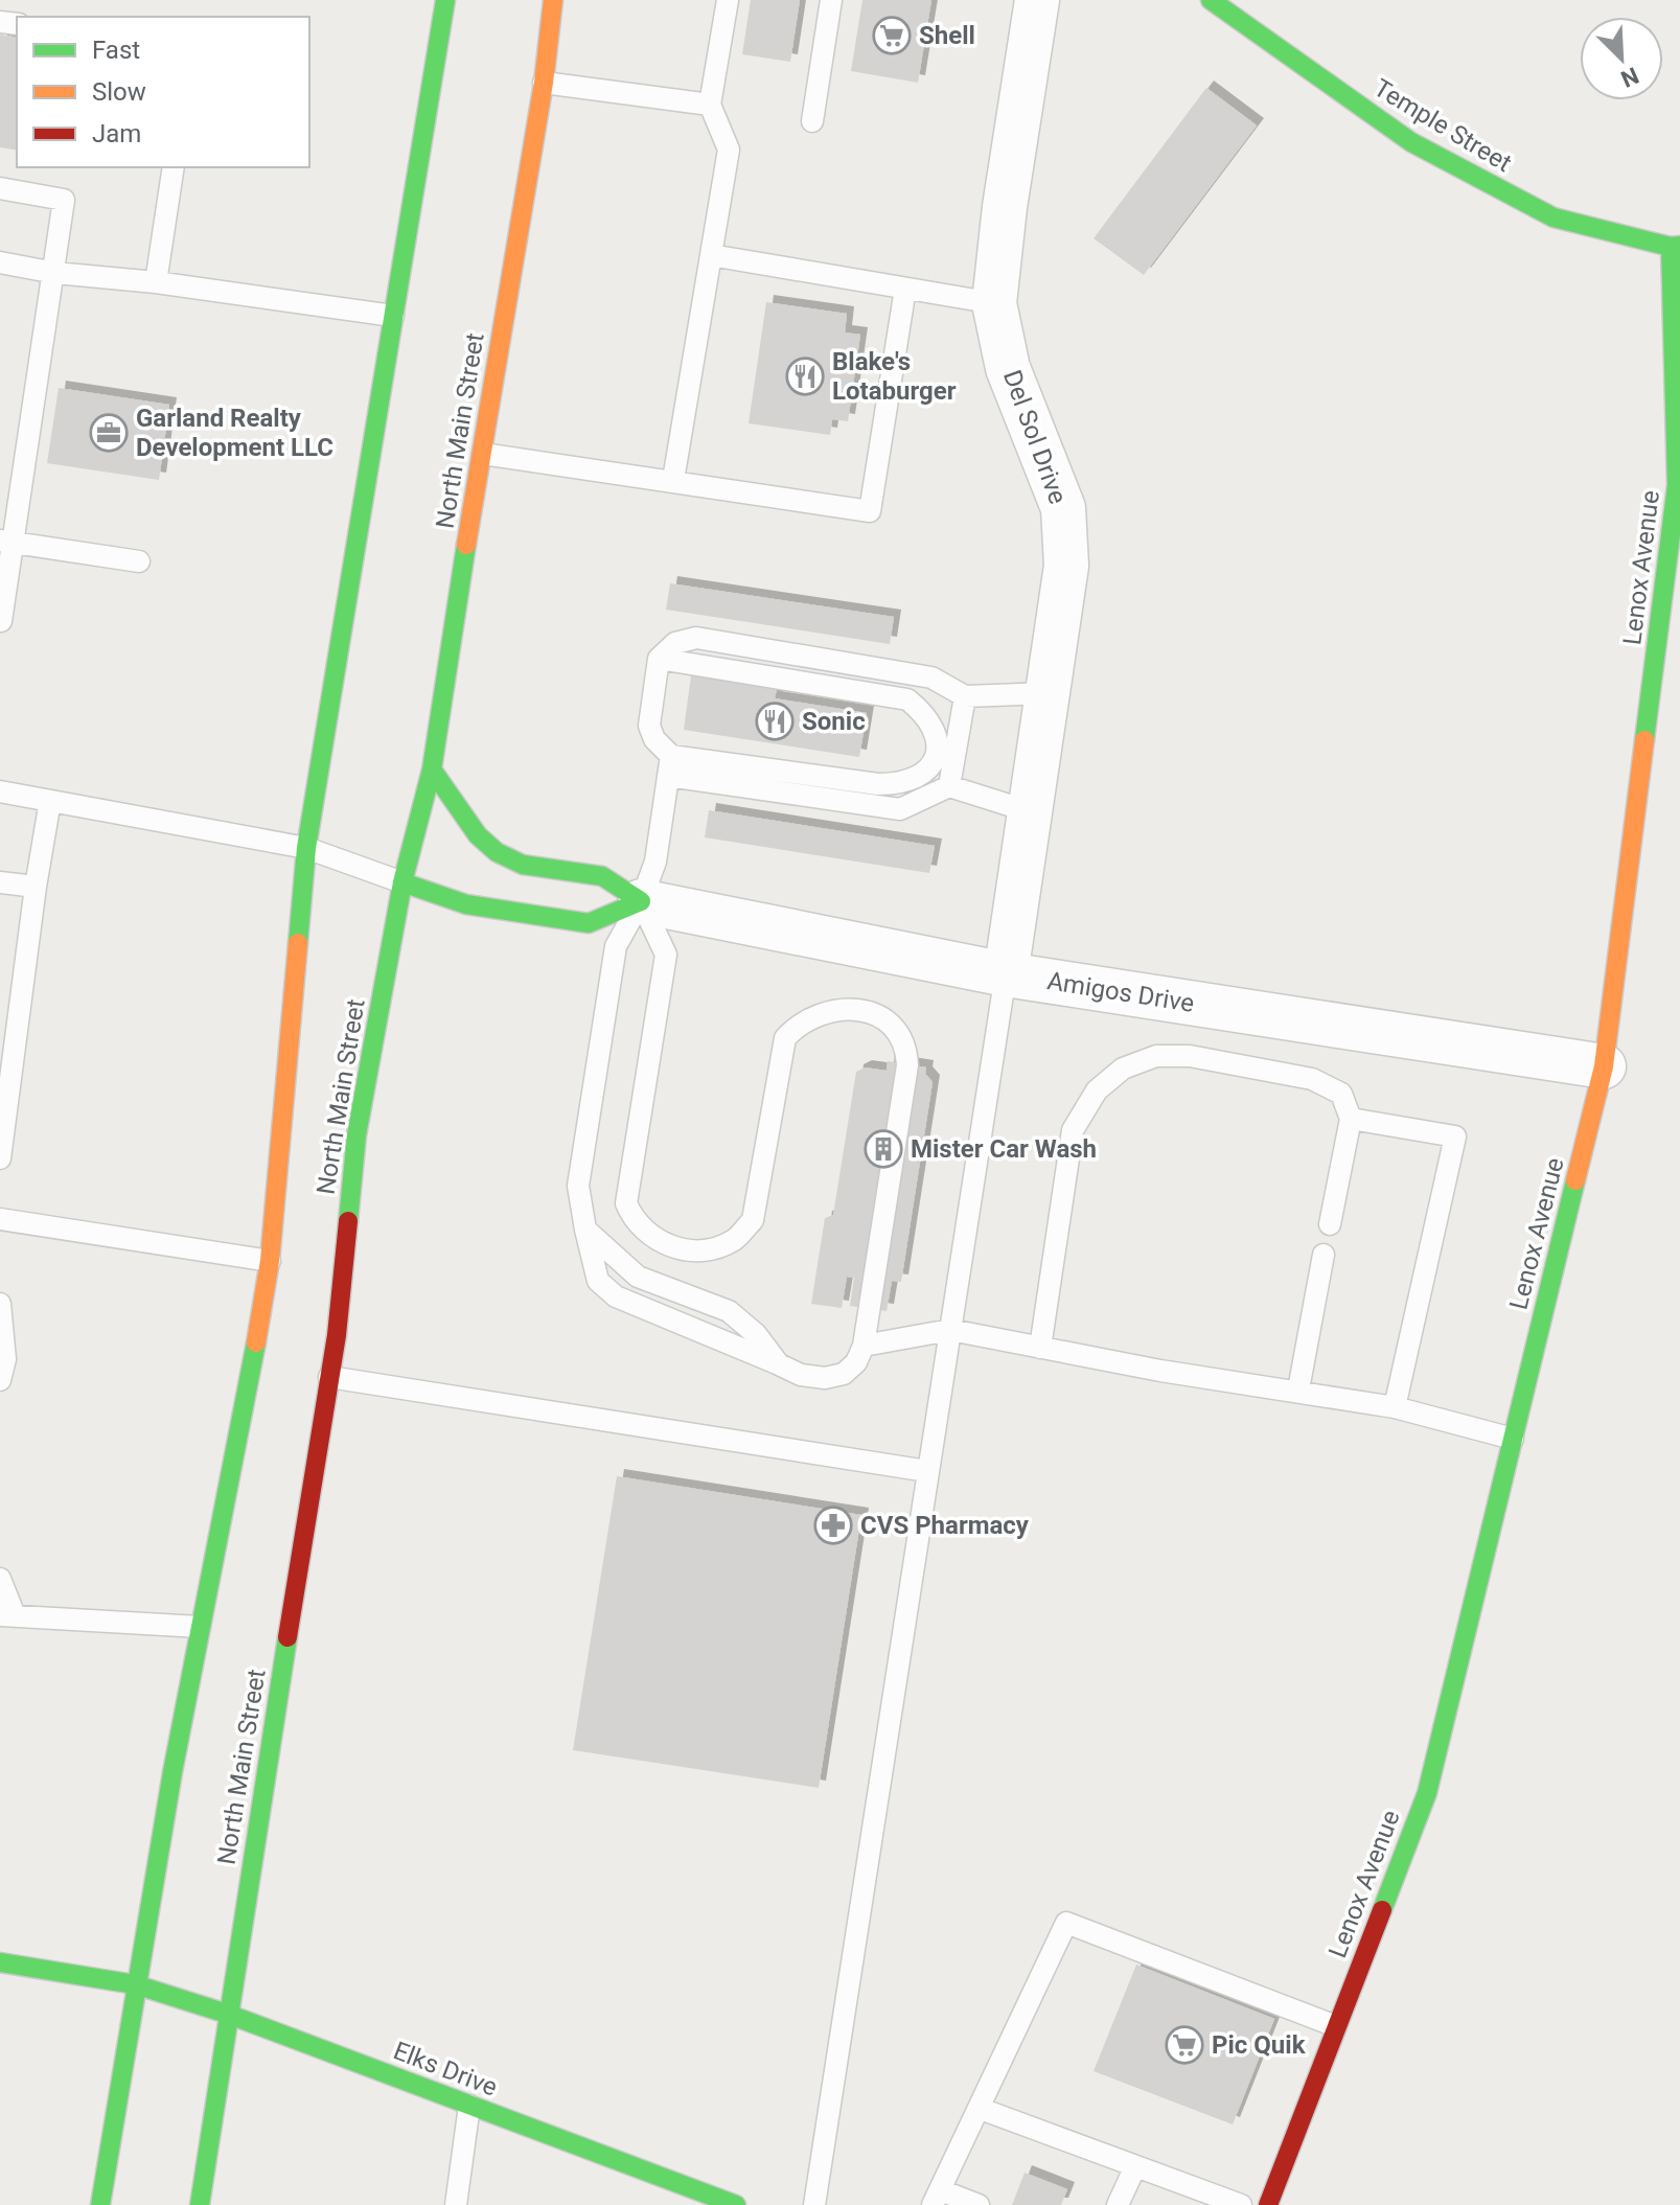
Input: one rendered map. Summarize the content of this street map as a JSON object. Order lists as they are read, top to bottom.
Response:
{
  "streets": {
    "main road": [
      "Temple Street",
      "North Main Street",
      "Lenox Avenue",
      "Elks Drive"
    ],
    "street": ["Del Sol Drive", "Amigos Drive"]
  },
  "crossings": [
    ["Temple Street", "Lenox Avenue"],
    ["North Main Street", "Elks Drive"],
    ["Del Sol Drive", "Amigos Drive"],
    ["Lenox Avenue", "Amigos Drive"]
  ],
  "places": {
    "supermarket": ["Shell", "Pic Quik"],
    "restaurant": ["Blake's Lotaburger", "Sonic"],
    "office": ["Garland Realty Development LLC"],
    "building": ["Mister Car Wash"],
    "pharmacy": ["CVS Pharmacy"]
  },
  "legend": ["Fast", "Slow", "Jam"],
  "north": "bottom right"
}
